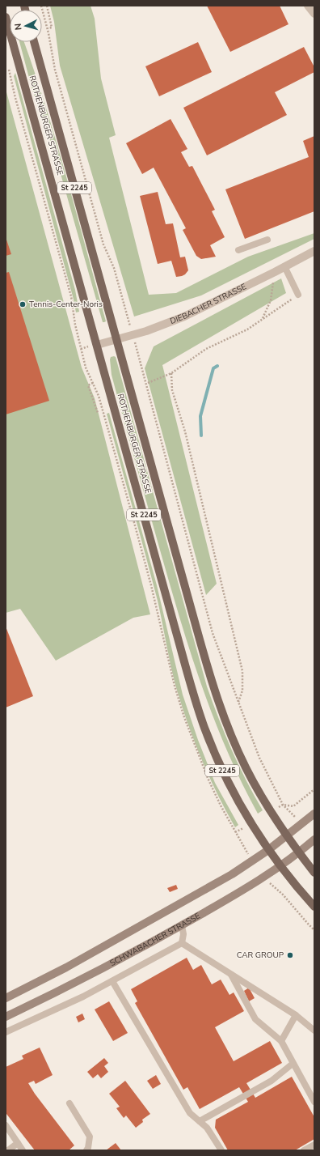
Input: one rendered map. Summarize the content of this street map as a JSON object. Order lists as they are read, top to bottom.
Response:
{
  "streets": {
    "main road": ["ROTHENBURGER STRASSE", "St 2245", "SCHWABACHER STRASSE"],
    "street": ["DIEBACHER STRASSE"]
  },
  "crossings": [
    ["ROTHENBURGER STRASSE", "DIEBACHER STRASSE"],
    ["ROTHENBURGER STRASSE", "SCHWABACHER STRASSE"]
  ],
  "places": ["Tennis-Center-Noris", "CAR GROUP"],
  "north": "left"
}
